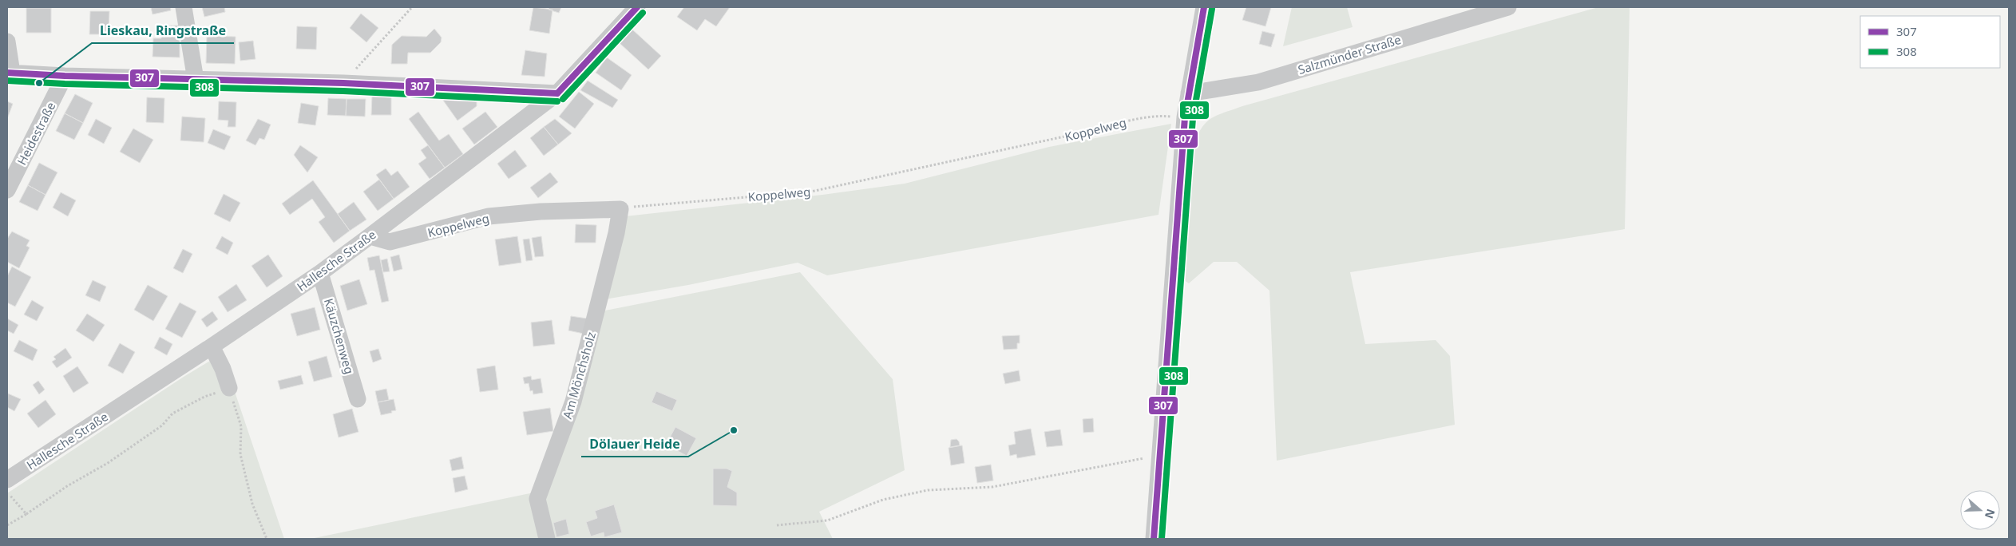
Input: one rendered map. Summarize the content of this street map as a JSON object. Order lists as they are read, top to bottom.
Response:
{
  "streets": {
    "street": [
      "Salzmünder Straße",
      "Koppelweg",
      "Heidestraße",
      "Hallesche Straße",
      "Käuzchenweg",
      "Am Mönchsholz"
    ]
  },
  "crossings": [
    ["Koppelweg", "Hallesche Straße"],
    ["Koppelweg", "Am Mönchsholz"],
    ["Hallesche Straße", "Käuzchenweg"]
  ],
  "places": ["Lieskau, Ringstraße", "Dölauer Heide"],
  "lines": ["transit line 307", "transit line 308"],
  "legend": ["307", "308"],
  "north": "right"
}
